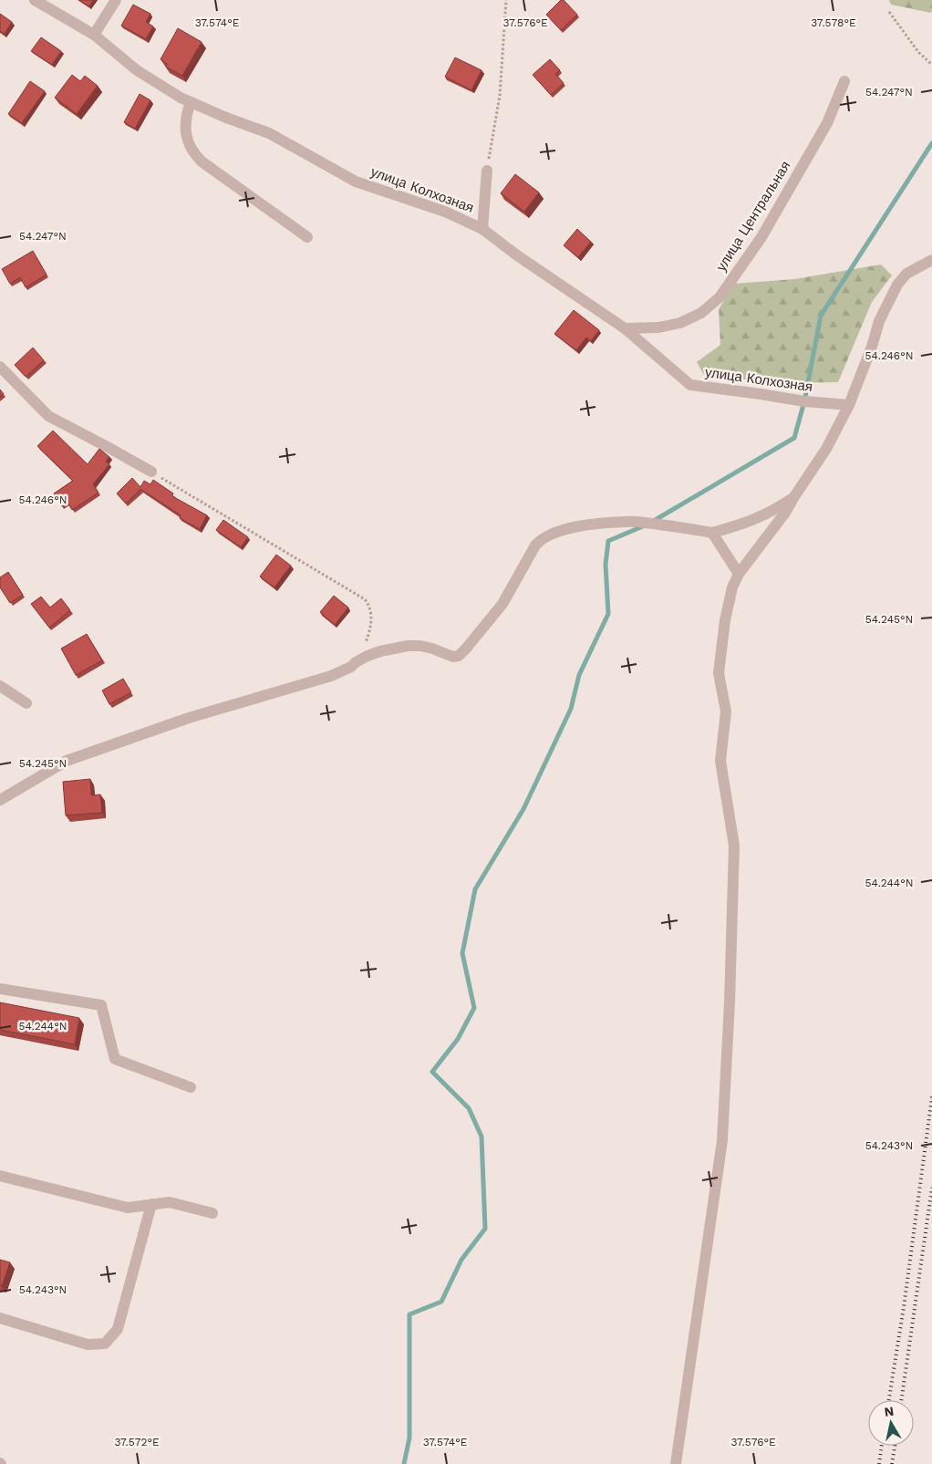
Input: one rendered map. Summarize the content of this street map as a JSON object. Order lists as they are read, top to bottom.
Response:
{
  "streets": {
    "street": ["улица Колхозная", "улица Центральная"]
  },
  "crossings": [
    ["улица Колхозная", "улица Центральная"]
  ],
  "north": "top",
  "coordinates": [
    "37.578°E",
    "37.574°E",
    "37.576°E",
    "54.247°N",
    "54.246°N",
    "54.245°N",
    "54.244°N",
    "54.243°N",
    "37.572°E"
  ]
}
